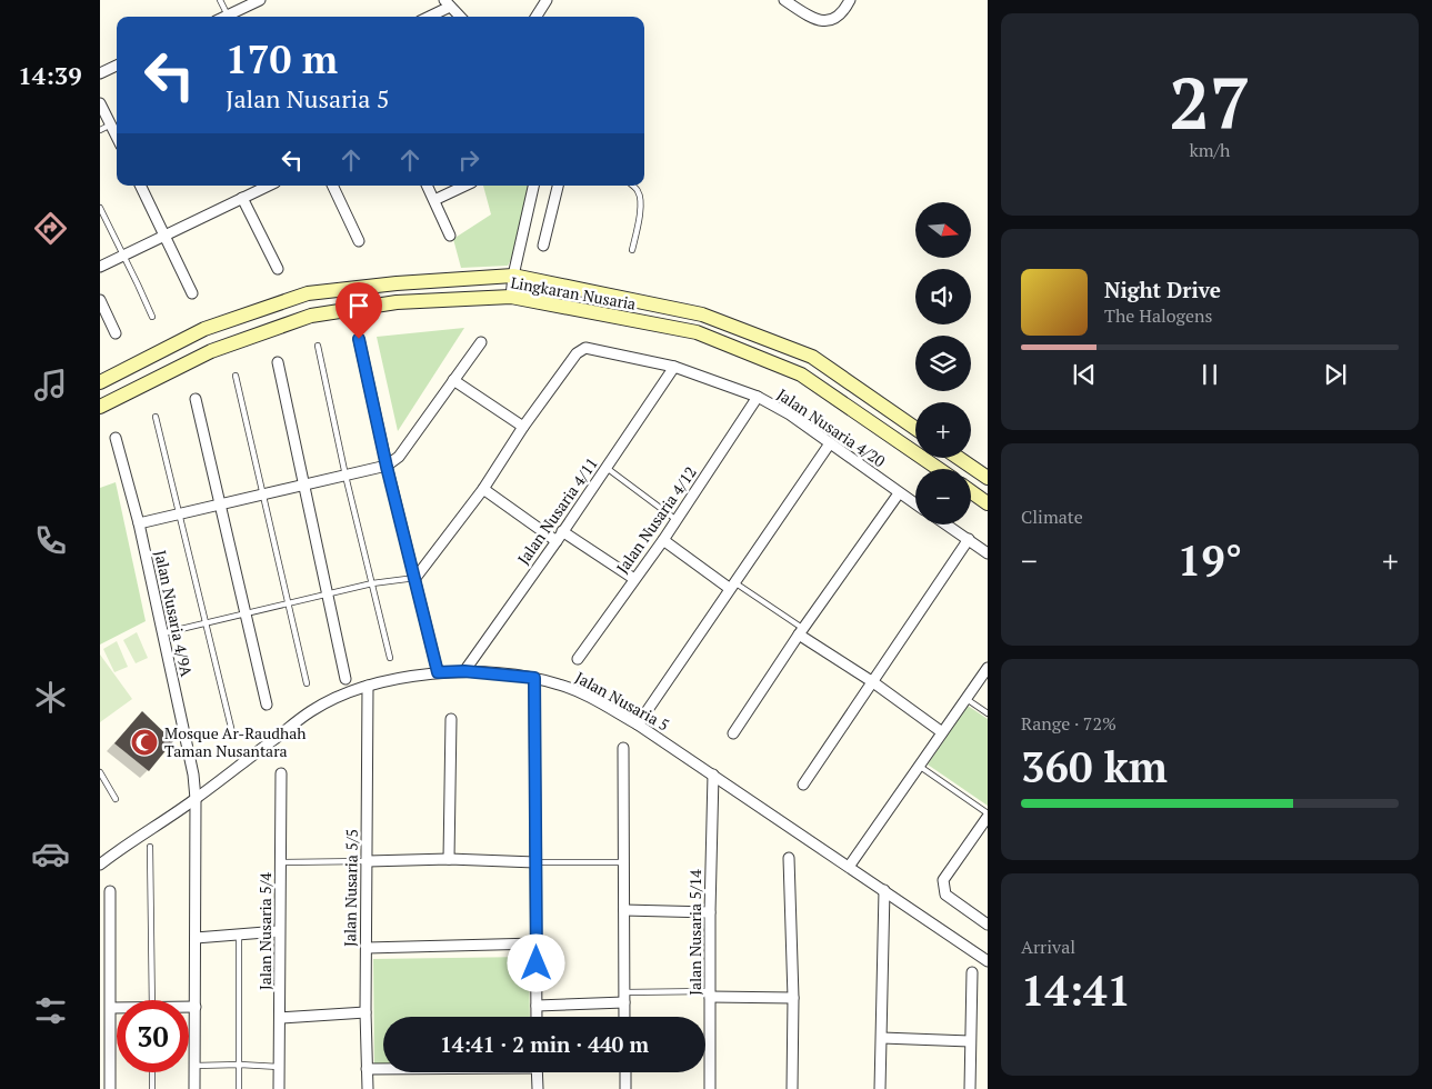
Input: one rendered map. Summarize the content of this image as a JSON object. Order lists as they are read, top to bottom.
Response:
{
  "streets": {
    "main road": ["Lingkaran Nusaria"],
    "street": [
      "Jalan Nusaria 4/20",
      "Jalan Nusaria 4/11",
      "Jalan Nusaria 4/12",
      "Jalan Nusaria 4/9A",
      "Jalan Nusaria 5",
      "Jalan Nusaria 5/5",
      "Jalan Nusaria 5/4",
      "Jalan Nusaria 5/14"
    ]
  },
  "crossings": [
    ["Jalan Nusaria 4/20", "Jalan Nusaria 4/11"],
    ["Jalan Nusaria 4/20", "Jalan Nusaria 4/12"],
    ["Jalan Nusaria 4/11", "Jalan Nusaria 5"],
    ["Jalan Nusaria 4/9A", "Jalan Nusaria 5"],
    ["Jalan Nusaria 5", "Jalan Nusaria 5/5"],
    ["Jalan Nusaria 5", "Jalan Nusaria 5/14"]
  ],
  "places": {
    "mosque": ["Mosque Ar-Raudhah Taman Nusantara"]
  },
  "north": "right",
  "page": {
    "tabs": "14:39",
    "tile": [
      ["27", "km/h"],
      "Climate",
      ["Range · 72%", "360 km"],
      ["Arrival", "14:41"]
    ],
    "turn": ["170 m", "Jalan Nusaria 5"],
    "map_buttons": ["+", "−"],
    "song": ["Night Drive", "The Halogens"],
    "heat": ["−", "19°", "+"],
    "limit": "30",
    "trip": "14:41 · 2 min · 440 m"
  }
}
